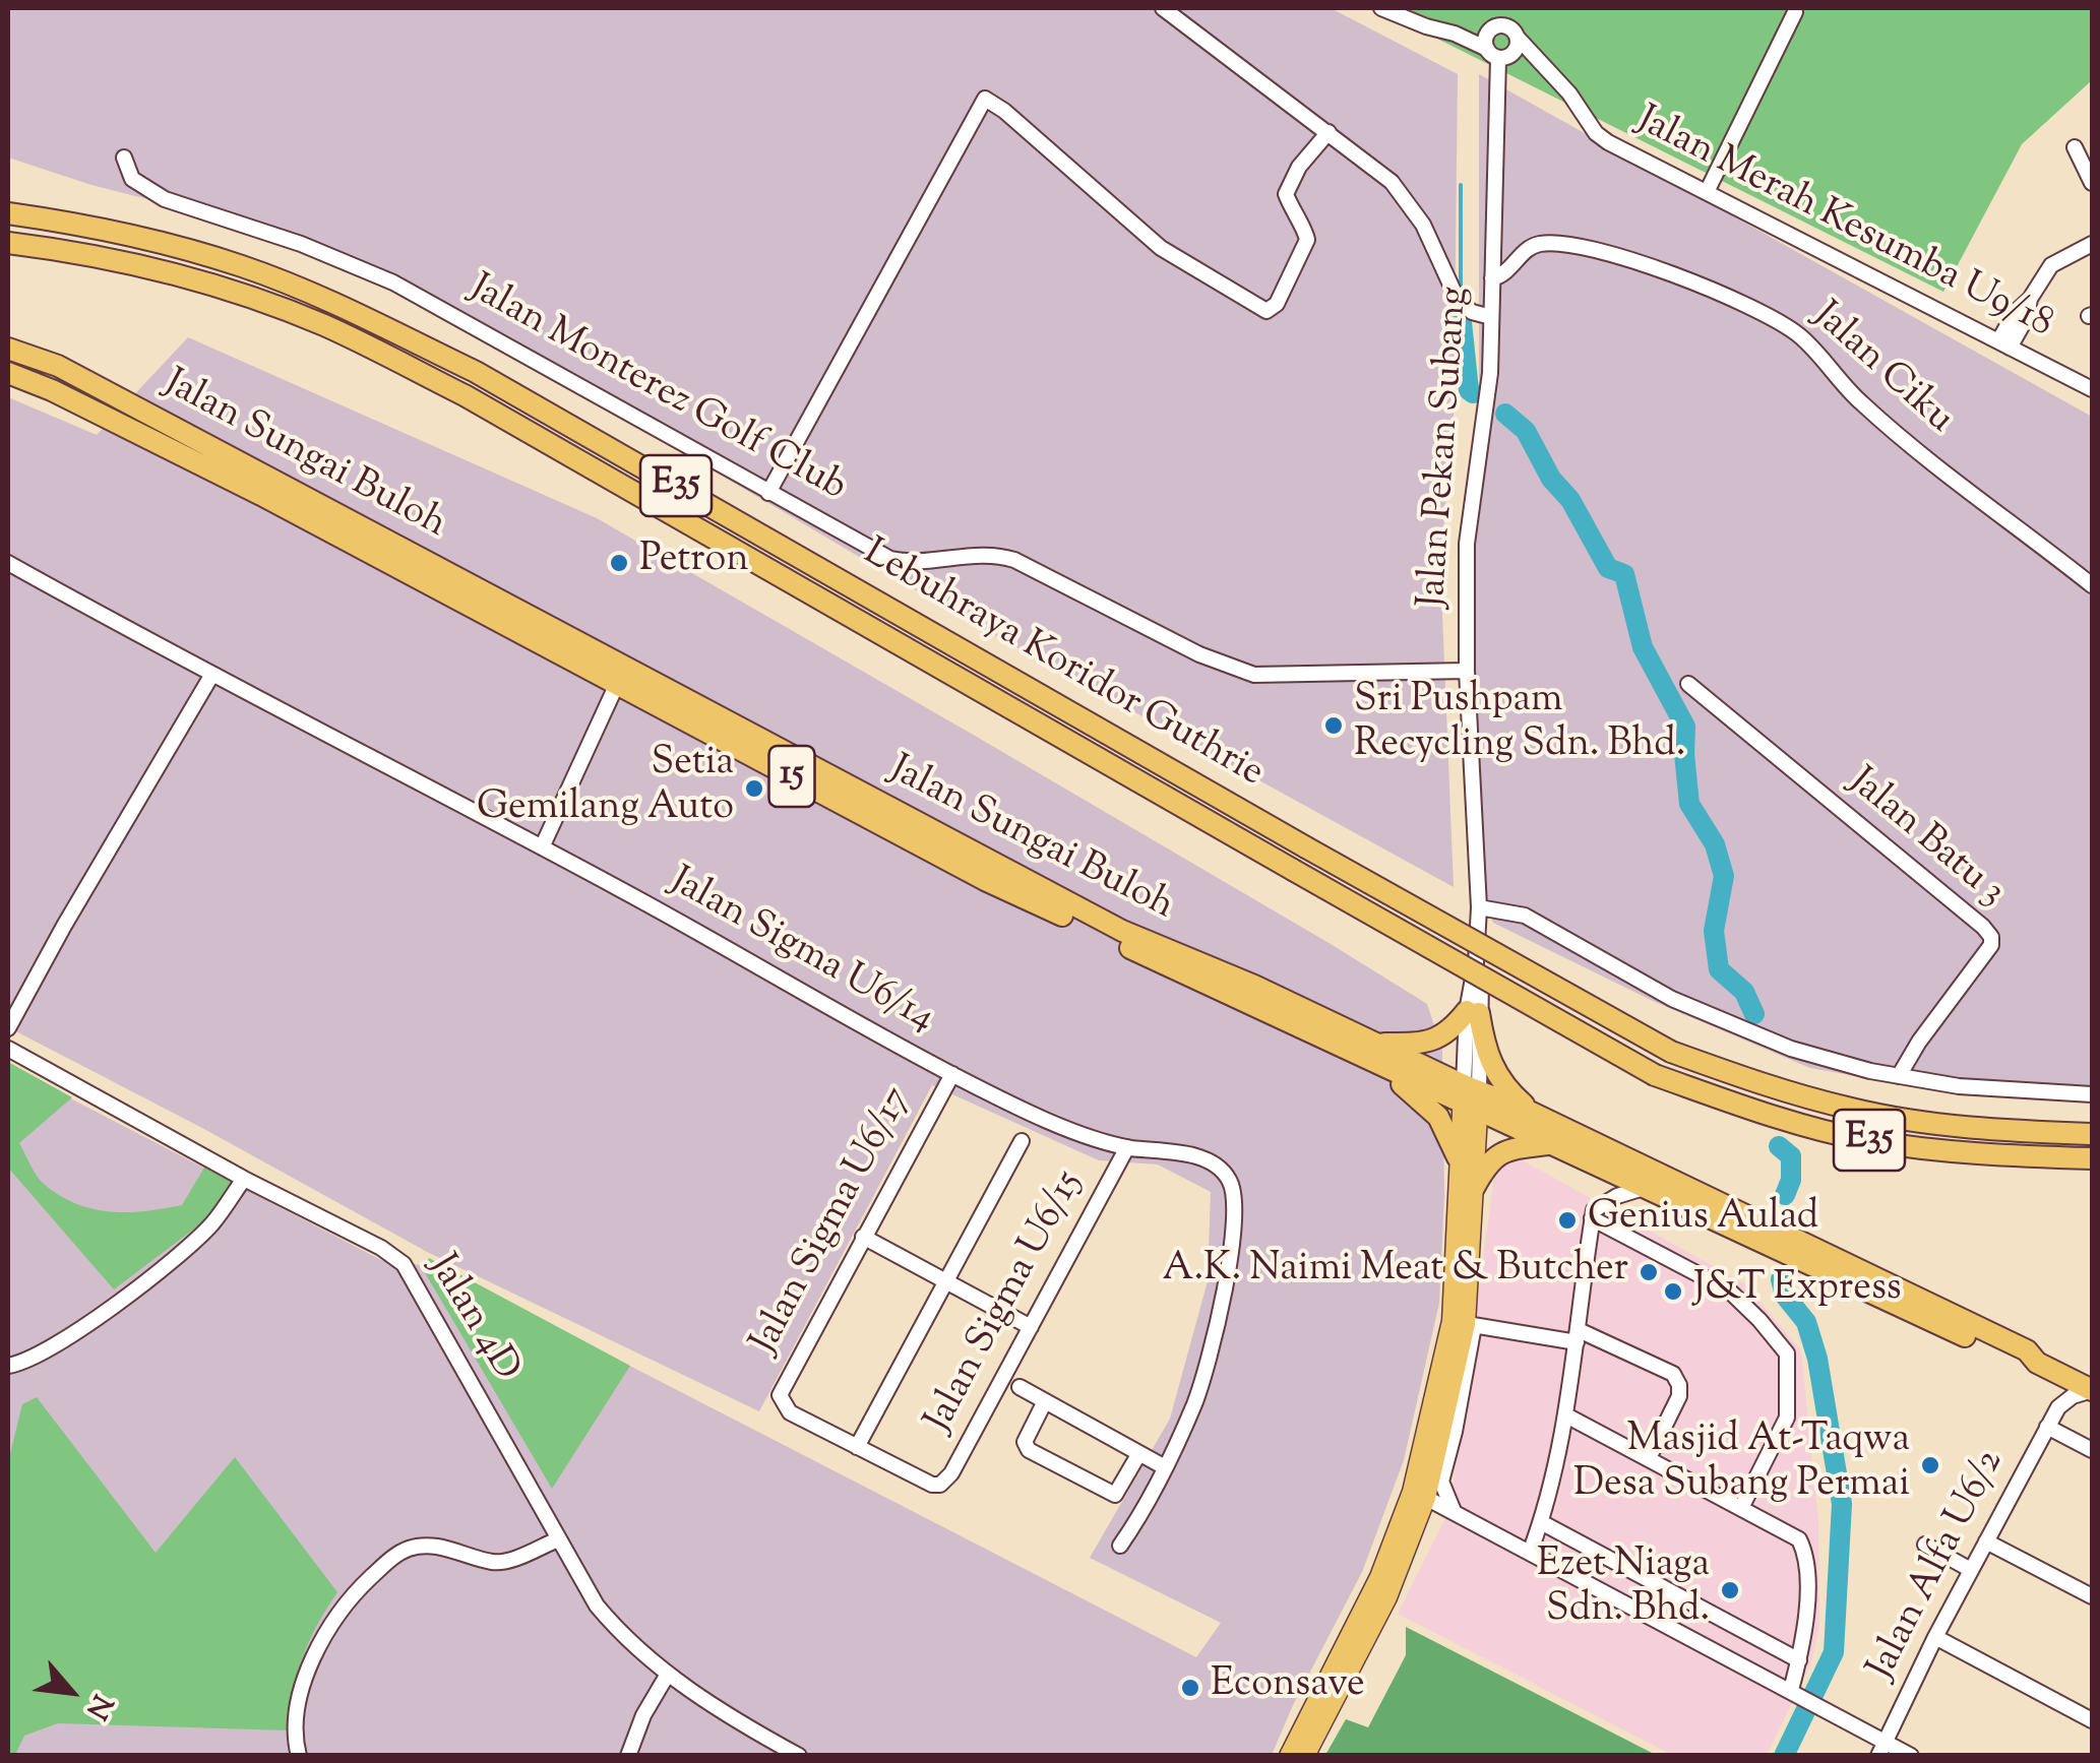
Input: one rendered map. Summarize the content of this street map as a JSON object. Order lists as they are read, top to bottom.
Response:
{
  "streets": {
    "highway": [
      "Jalan Sungai Buloh",
      "E35",
      "Lebuhraya Koridor Guthrie",
      "15"
    ],
    "street": [
      "Jalan Merah Kesumba U9/18",
      "Jalan Ciku",
      "Jalan Monterez Golf Club",
      "Jalan Pekan Subang",
      "Jalan Batu 3",
      "Jalan Sigma U6/14",
      "Jalan Sigma U6/17",
      "Jalan Sigma U6/15",
      "Jalan 4D",
      "Jalan Alfa U6/2"
    ]
  },
  "crossings": [
    ["Jalan Ciku", "Jalan Pekan Subang"],
    ["Jalan Monterez Golf Club", "Jalan Pekan Subang"],
    ["Jalan Pekan Subang", "Jalan Sungai Buloh"],
    ["Jalan Sigma U6/14", "Jalan Sigma U6/17"],
    ["Jalan Sigma U6/14", "Jalan Sigma U6/15"],
    ["Jalan Sigma U6/17", "Jalan Sigma U6/15"]
  ],
  "places": [
    "Petron",
    "Sri Pushpam Recycling Sdn. Bhd.",
    "Setia Gemilang Auto",
    "Genius Aulad",
    "A.K. Naimi Meat & Butcher",
    "J&T Express",
    "Masjid At-Taqwa Desa Subang Permai",
    "Ezet Niaga Sdn. Bhd.",
    "Econsave"
  ],
  "north": "bottom right"
}
